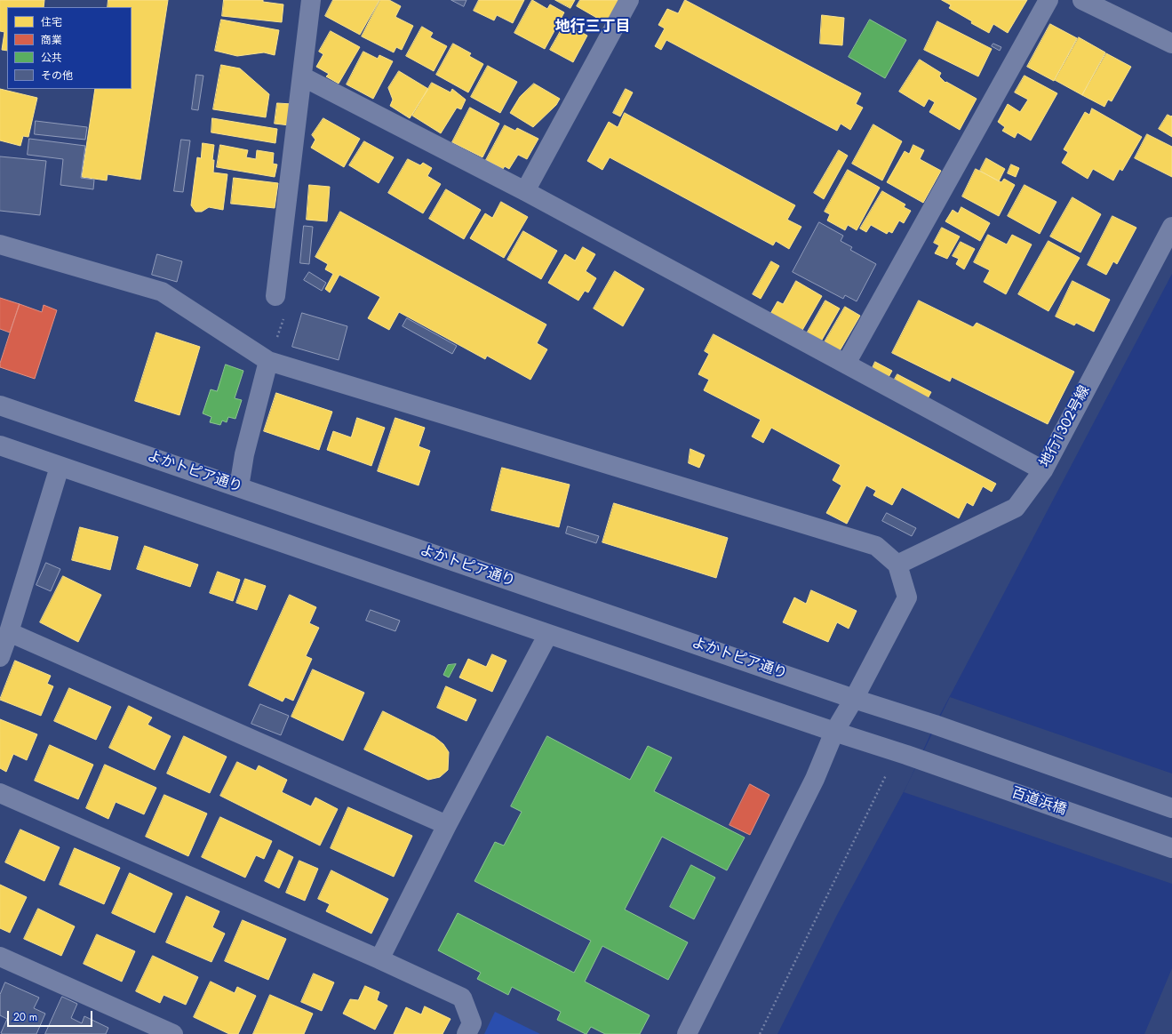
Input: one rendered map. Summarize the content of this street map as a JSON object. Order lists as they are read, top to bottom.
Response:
{
  "streets": {
    "street": ["地行１３０２号線", "よかトピア通り", "百道浜橋"]
  },
  "districts": ["地行三丁目"],
  "legend": [
    "住宅",
    "商業",
    "公共",
    "その他"
  ],
  "scale_bar": "20 m"
}
